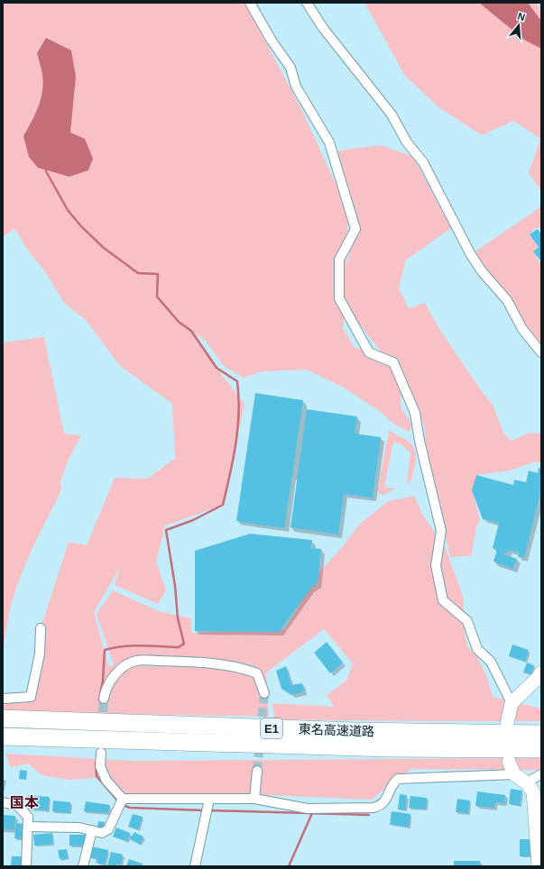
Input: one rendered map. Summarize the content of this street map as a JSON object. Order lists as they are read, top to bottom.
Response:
{
  "streets": {
    "highway": ["E1", "東名高速道路"]
  },
  "districts": ["国本"],
  "north": "top"
}
